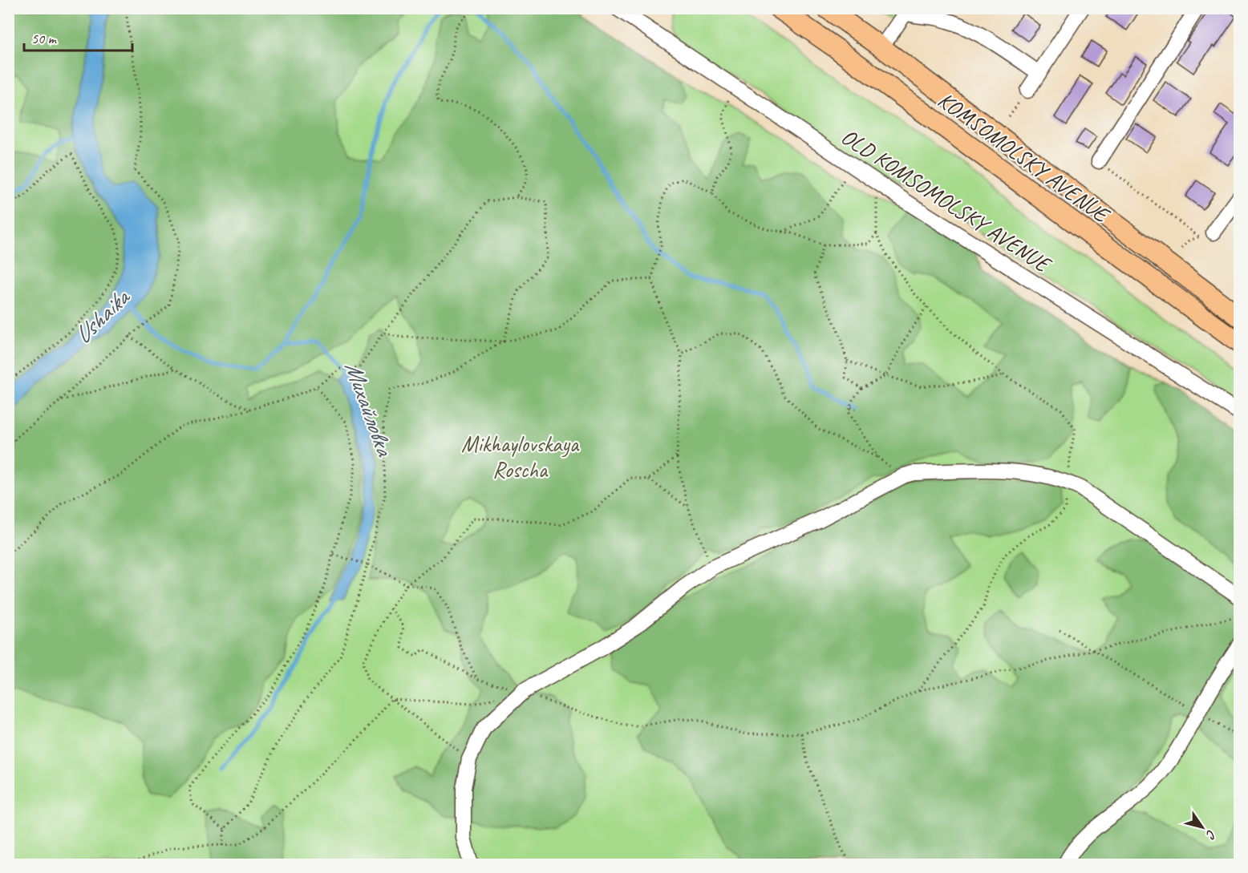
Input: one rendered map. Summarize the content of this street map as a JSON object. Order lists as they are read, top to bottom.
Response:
{
  "streets": {
    "main road": ["KOMSOMOLSKY AVENUE"],
    "street": ["OLD KOMSOMOLSKY AVENUE"]
  },
  "water": ["Ushaika", "Михайловка"],
  "parks": ["Mikhaylovskaya Roscha"],
  "scale_bar": "50 m",
  "north": "bottom right"
}
